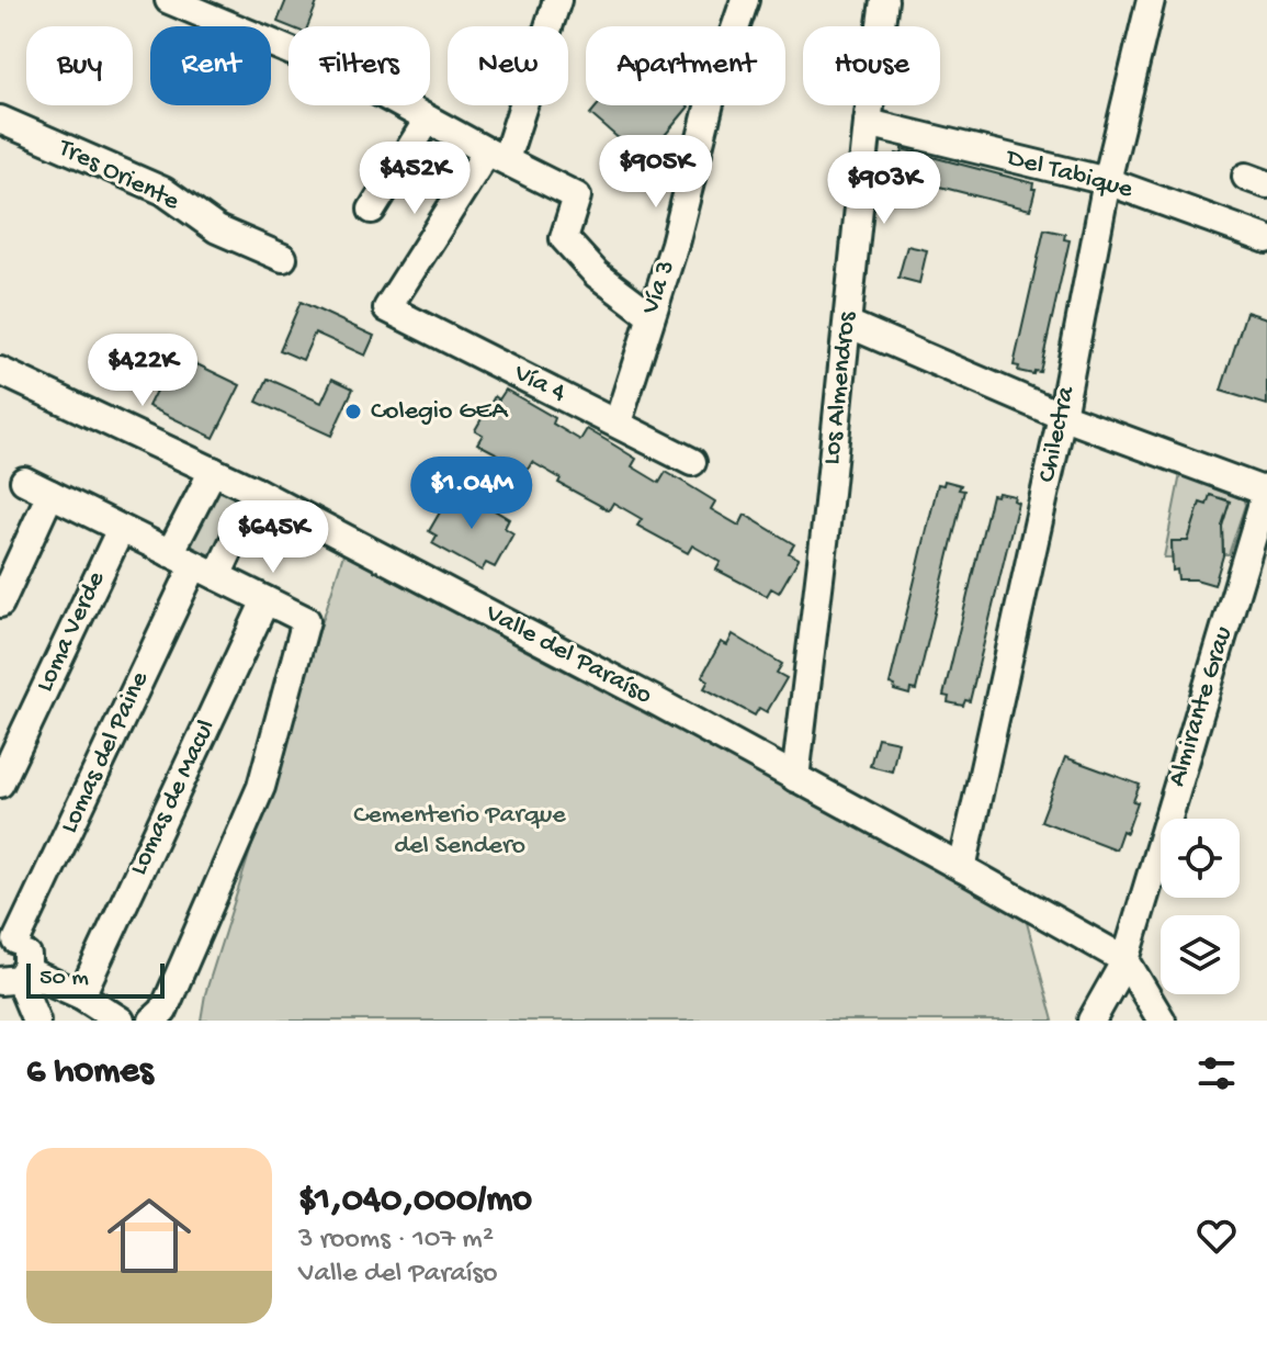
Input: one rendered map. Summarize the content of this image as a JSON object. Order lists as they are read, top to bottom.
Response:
{
  "streets": {
    "street": [
      "Del Tabique",
      "Tres Oriente",
      "Vía 3",
      "Vía 4",
      "Los Almendros",
      "Chilectra",
      "Loma Verde",
      "Valle del Paraíso",
      "Almirante Grau",
      "Lomas del Paine",
      "Lomas de Macul"
    ]
  },
  "crossings": [
    ["Del Tabique", "Los Almendros"],
    ["Del Tabique", "Chilectra"],
    ["Vía 3", "Vía 4"],
    ["Los Almendros", "Valle del Paraíso"],
    ["Chilectra", "Valle del Paraíso"],
    ["Valle del Paraíso", "Almirante Grau"],
    ["Valle del Paraíso", "Lomas del Paine"]
  ],
  "parks": ["Cementerio Parque del Sendero"],
  "places": ["Colegio GEA"],
  "scale_bar": "50 m",
  "page": {
    "chip": [
      "Buy",
      "Rent",
      "Filters",
      "New",
      "Apartment",
      "House"
    ],
    "price": [
      "$905K",
      "$452K",
      "$903K",
      "$422K",
      "$1.04M",
      "$645K"
    ],
    "scale": "50 m",
    "heading": "6 homes",
    "list": [
      {
        "name": "$1,040,000/mo",
        "note": "3 rooms · 107 m² · Valle del Paraíso"
      }
    ]
  }
}
